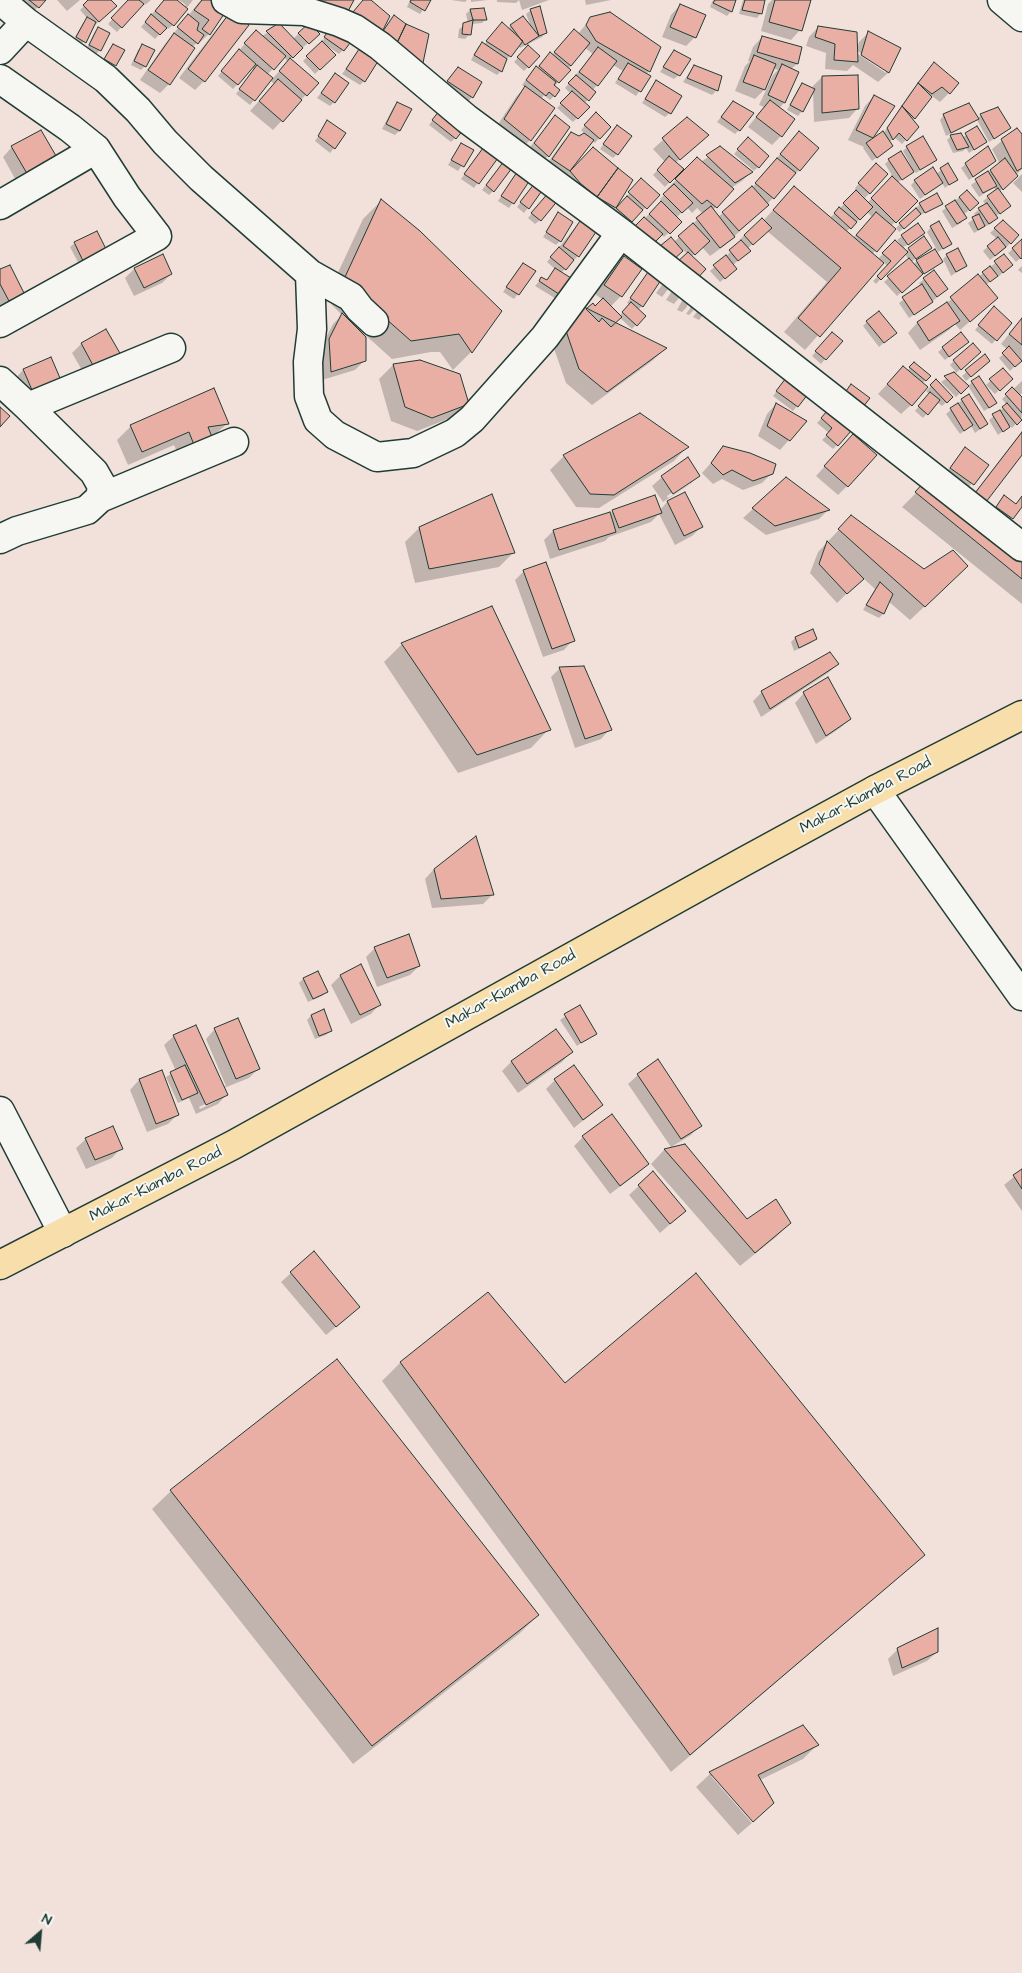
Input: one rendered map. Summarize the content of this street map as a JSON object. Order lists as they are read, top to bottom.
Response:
{
  "streets": {
    "main road": ["Makar-Kiamba Road"]
  },
  "north": "top right"
}
